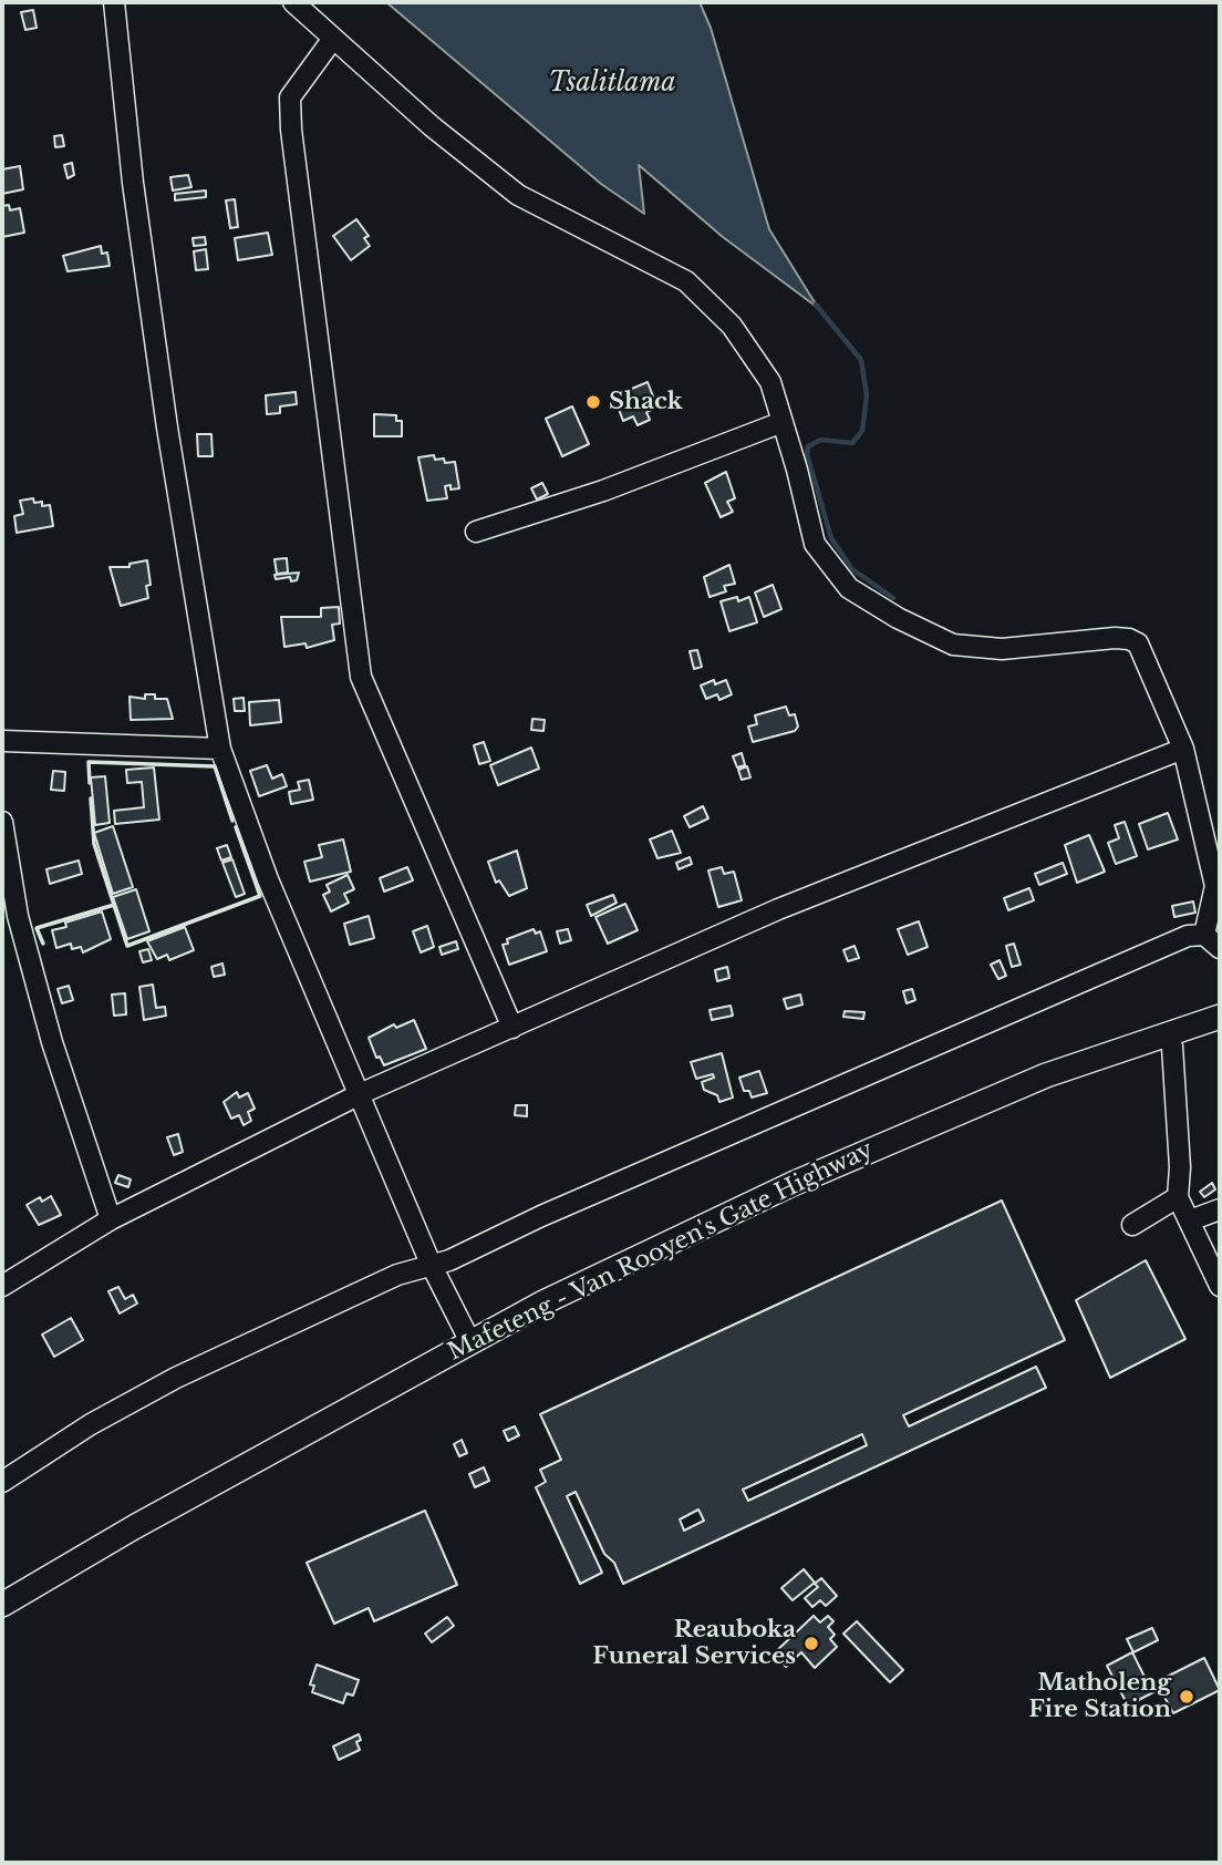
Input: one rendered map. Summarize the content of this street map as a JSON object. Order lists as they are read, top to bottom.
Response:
{
  "streets": {
    "main road": ["Mafeteng - Van Rooyen's Gate Highway"]
  },
  "water": ["Tsalitlama"],
  "places": ["Shack", "Reauboka Funeral Services", "Matholeng Fire Station"]
}
